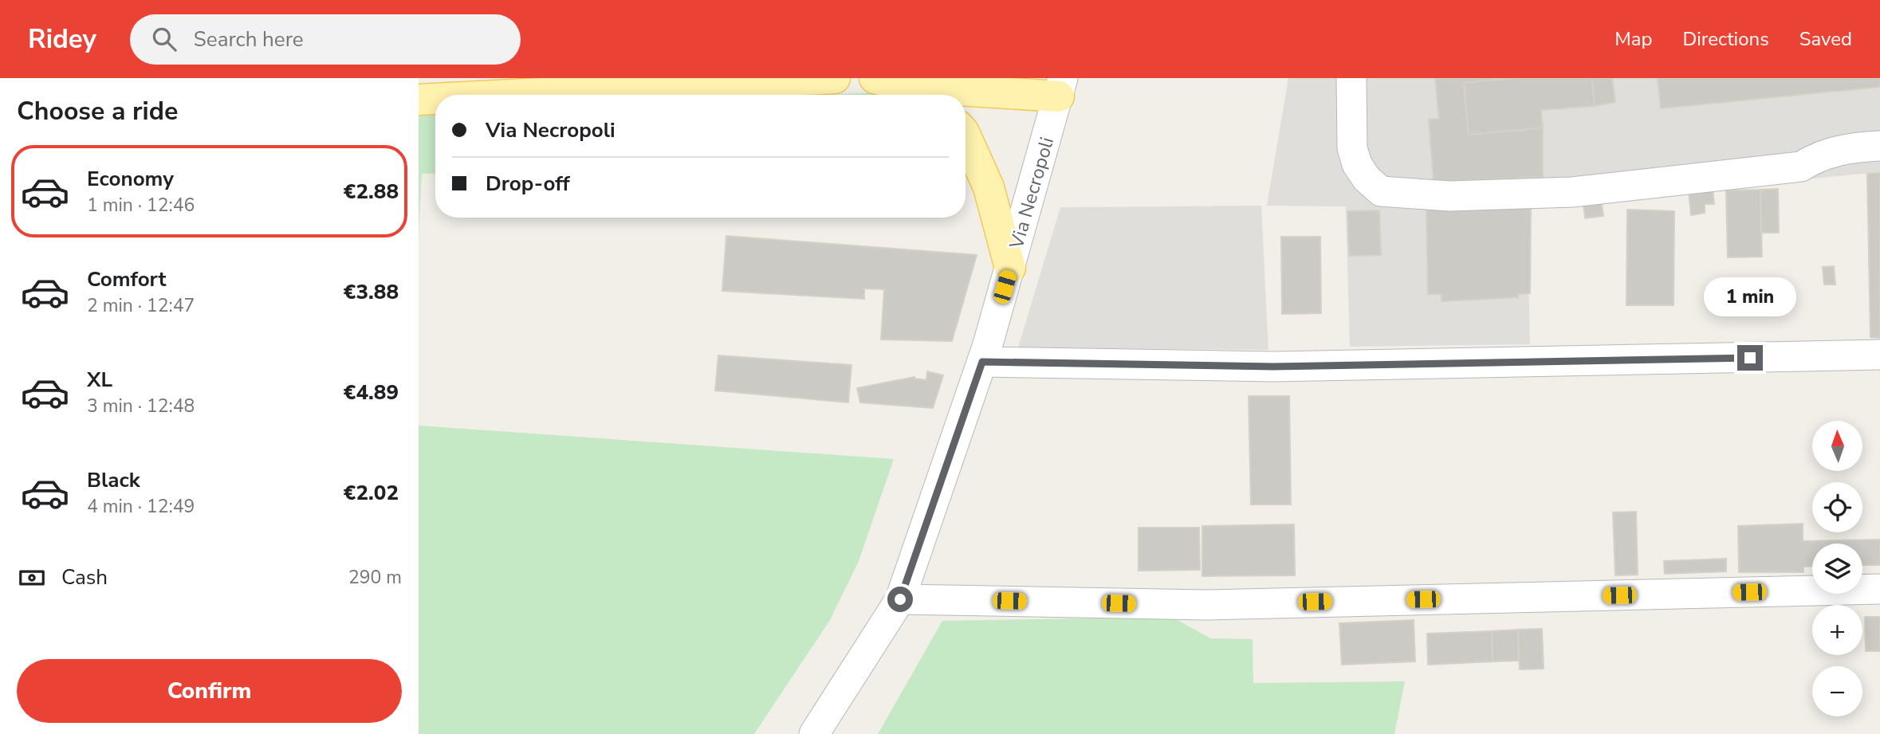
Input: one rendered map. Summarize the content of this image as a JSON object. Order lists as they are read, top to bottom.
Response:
{
  "streets": {
    "street": ["Via Necropoli"]
  },
  "north": "top",
  "page": {
    "header": "Ridey",
    "search": "Search here",
    "nav": ["Map", "Directions", "Saved"],
    "heading": "Choose a ride",
    "banner": ["Via Necropoli", "Drop-off"],
    "list": [
      {
        "name": "Economy",
        "note": "1 min · 12:46",
        "value": "€2.88"
      },
      {
        "name": "Comfort",
        "note": "2 min · 12:47",
        "value": "€3.88"
      },
      {
        "name": "XL",
        "note": "3 min · 12:48",
        "value": "€4.89"
      },
      {
        "name": "Black",
        "note": "4 min · 12:49",
        "value": "€2.02"
      }
    ],
    "bubble": "1 min",
    "map_buttons": ["+", "−"],
    "pay": ["Cash", "290 m"],
    "buttons": "Confirm"
  }
}
